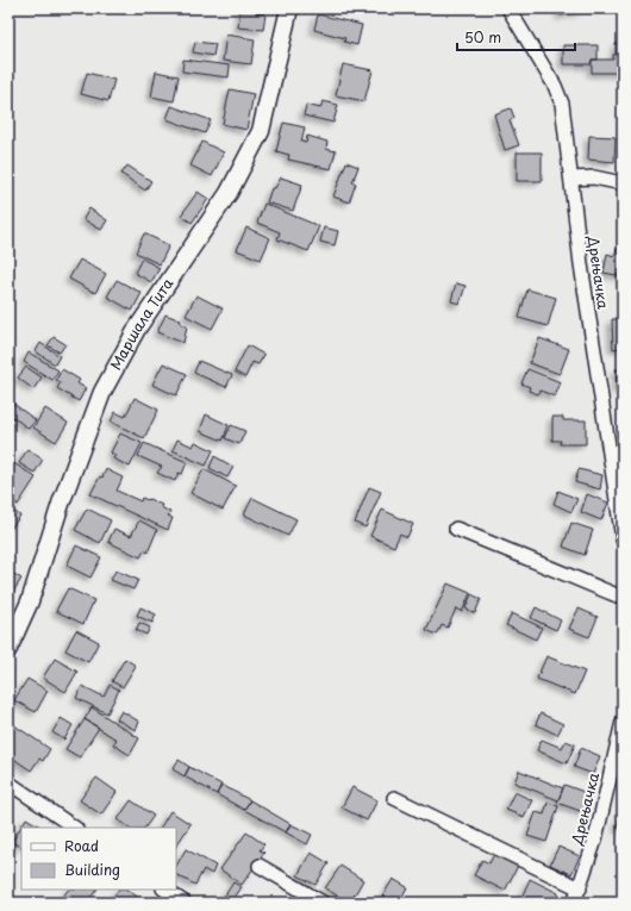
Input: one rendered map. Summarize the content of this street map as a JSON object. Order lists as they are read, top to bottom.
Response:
{
  "streets": {
    "street": ["Дрењачка", "Маршала Тита"]
  },
  "legend": ["Road", "Building"],
  "scale_bar": "50 m"
}
